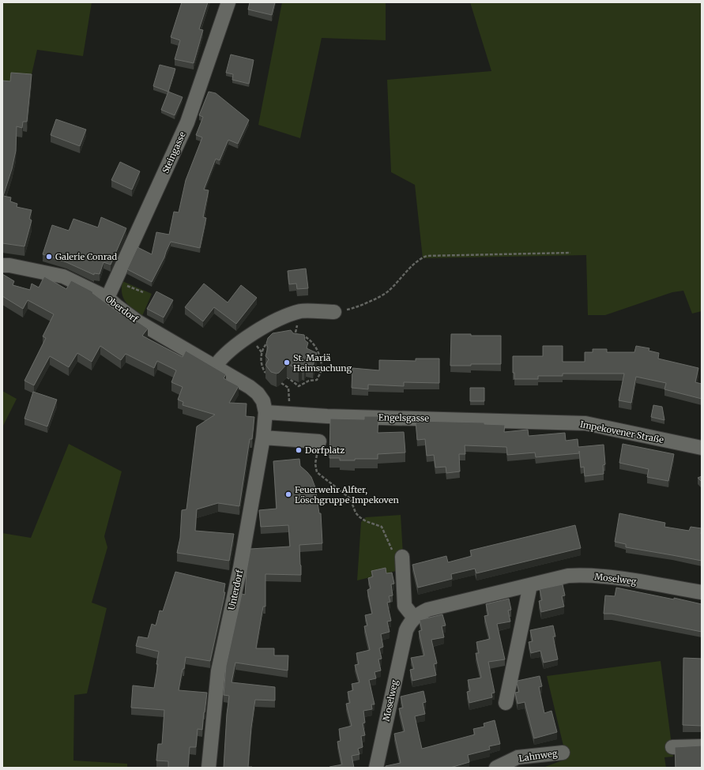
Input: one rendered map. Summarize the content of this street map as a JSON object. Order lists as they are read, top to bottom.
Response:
{
  "streets": {
    "street": [
      "Steingasse",
      "Oberdorf",
      "Engelsgasse",
      "Impekovener Straße",
      "Moselweg",
      "Unterdorf",
      "Lahnweg"
    ]
  },
  "crossings": [
    ["Steingasse", "Oberdorf"],
    ["Oberdorf", "Engelsgasse"],
    ["Oberdorf", "Unterdorf"],
    ["Engelsgasse", "Impekovener Straße"],
    ["Engelsgasse", "Unterdorf"]
  ],
  "places": [
    "Galerie Conrad",
    "St. Mariä Heimsuchung",
    "Dorfplatz",
    "Feuerwehr Alfter, Löschgruppe Impekoven"
  ]
}
